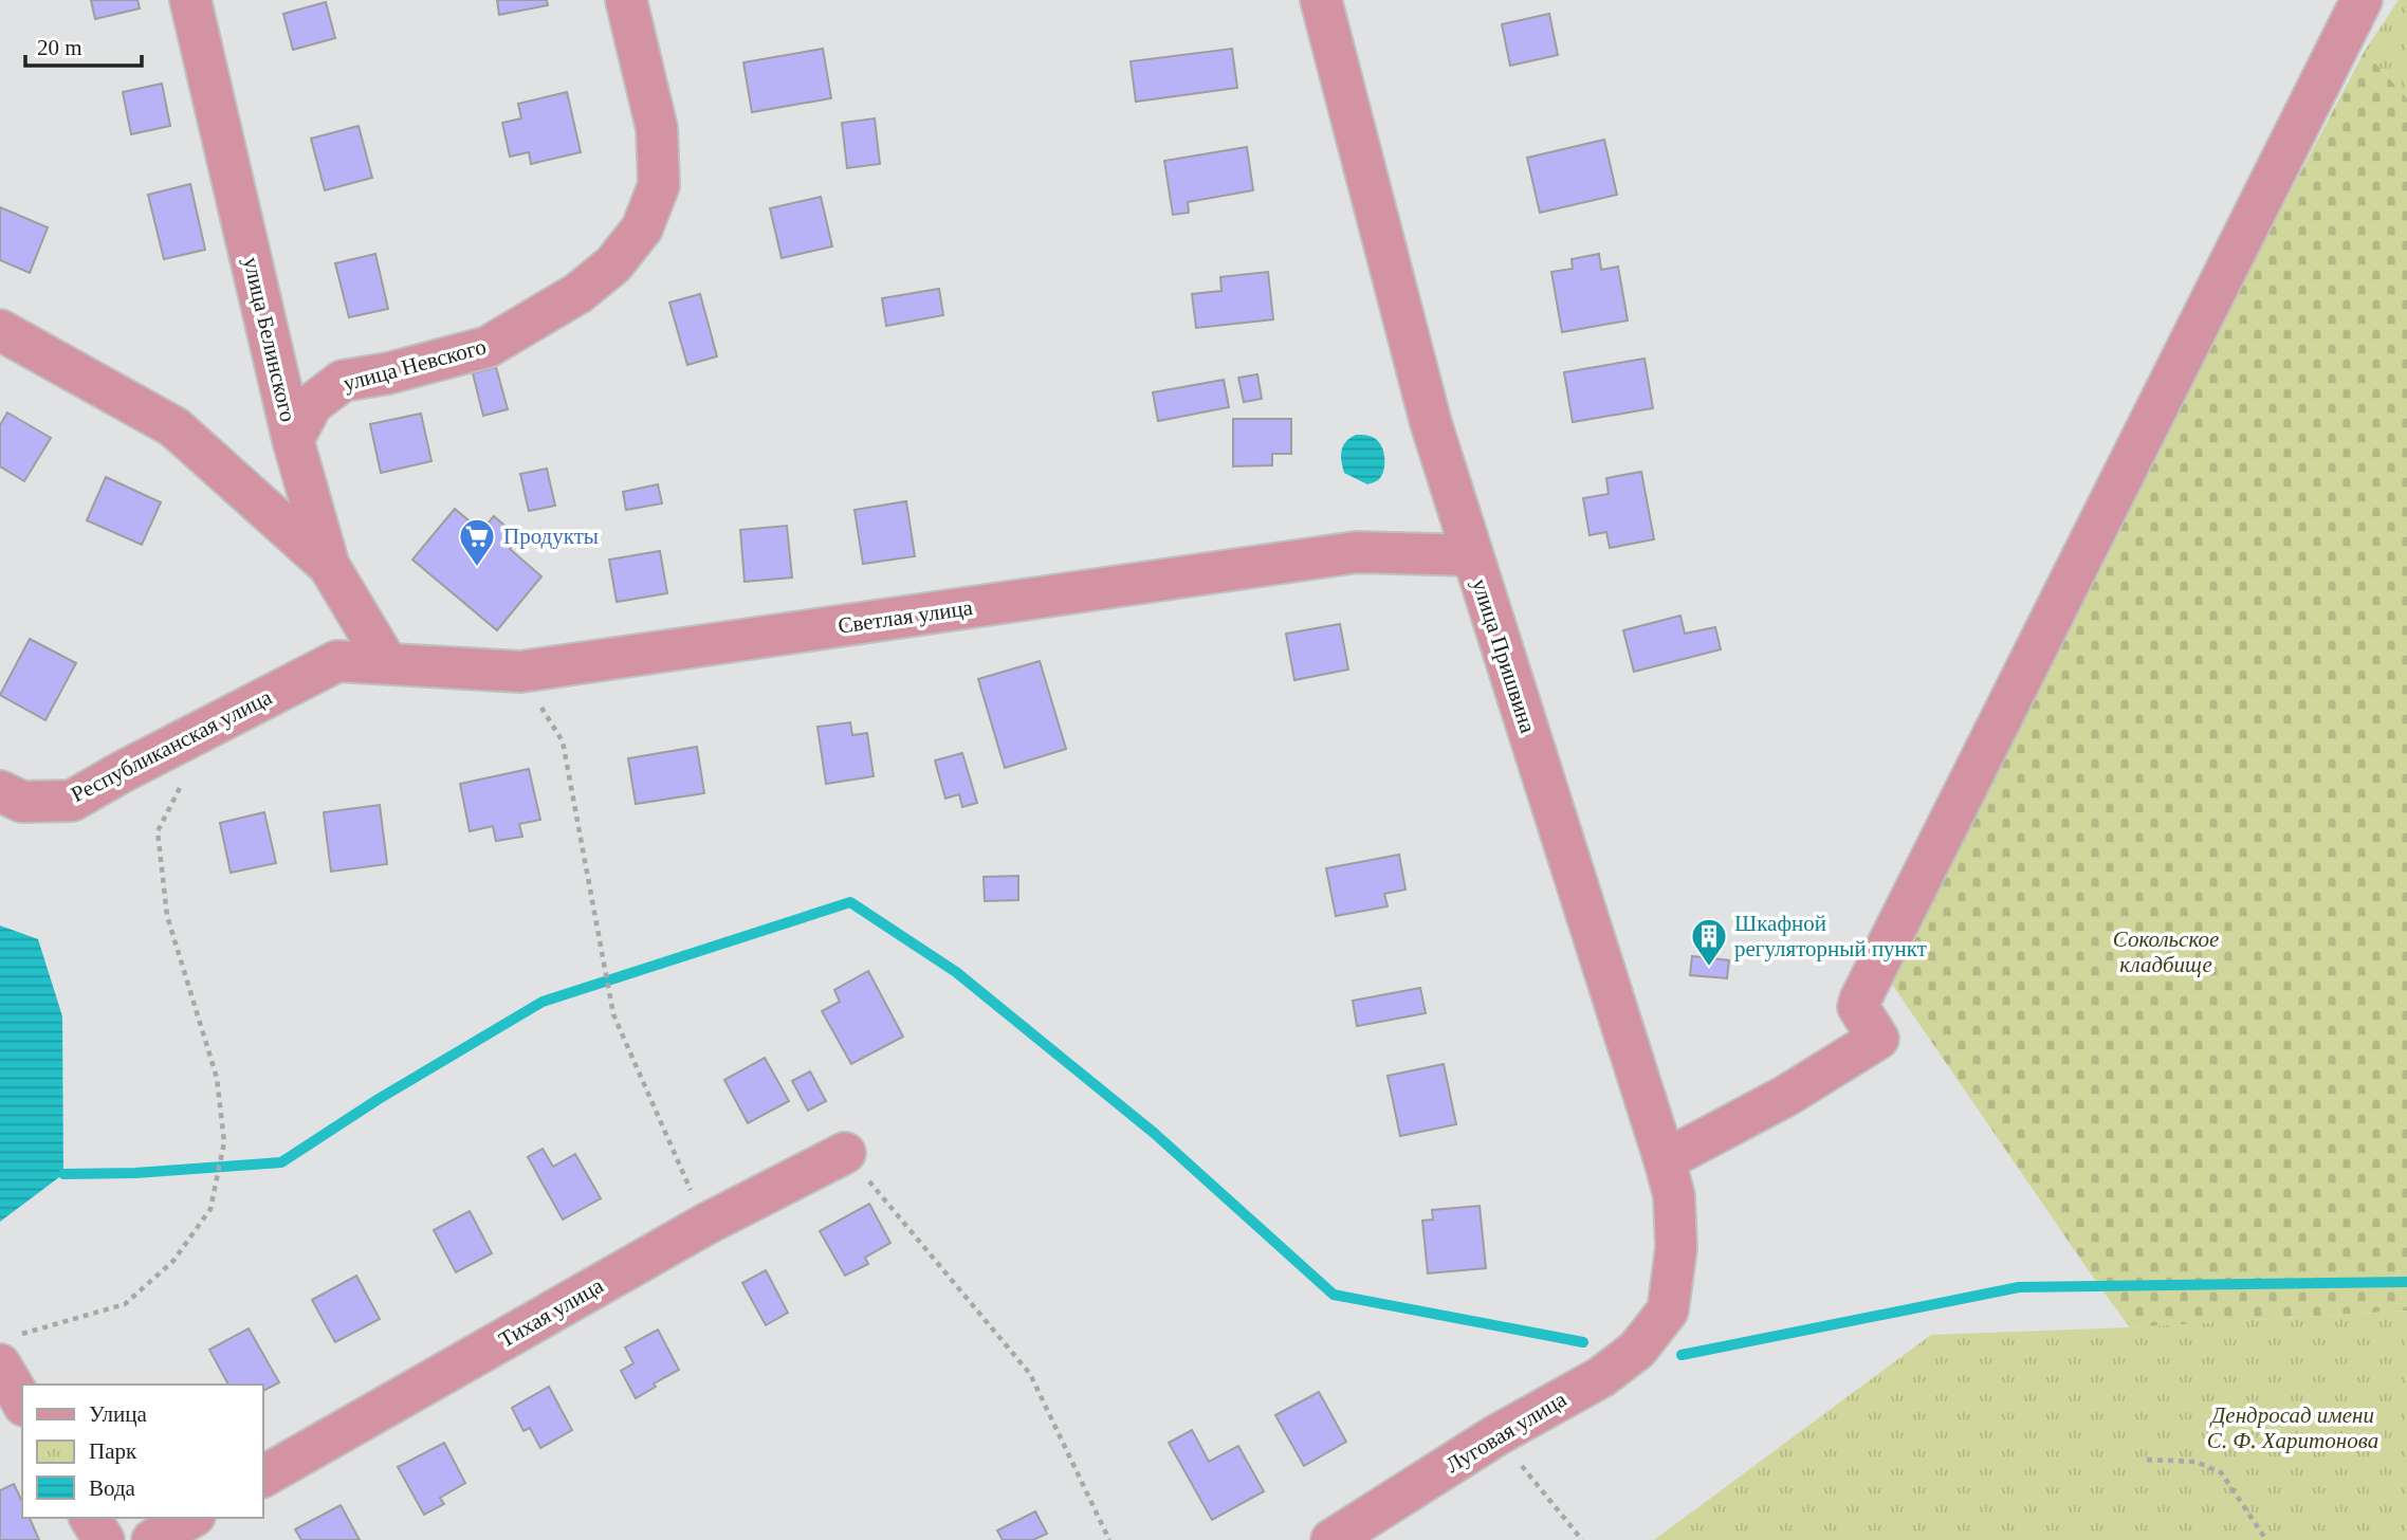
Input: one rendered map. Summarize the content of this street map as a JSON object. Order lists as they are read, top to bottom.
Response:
{
  "streets": {
    "street": [
      "улица Белинского",
      "улица Невского",
      "Светлая улица",
      "улица Пришвина",
      "Республиканская улица",
      "Тихая улица",
      "Луговая улица"
    ]
  },
  "crossings": [
    ["улица Белинского", "улица Невского"],
    ["улица Белинского", "Светлая улица"],
    ["Светлая улица", "улица Пришвина"],
    ["Светлая улица", "Республиканская улица"],
    ["улица Пришвина", "Луговая улица"]
  ],
  "parks": ["Сокольское кладбище", "Дендросад имени С. Ф. Харитонова"],
  "places": {
    "supermarket": ["Продукты"],
    "building": ["Шкафной регуляторный пункт"]
  },
  "legend": ["Улица", "Парк", "Вода"],
  "scale_bar": "20 m"
}
